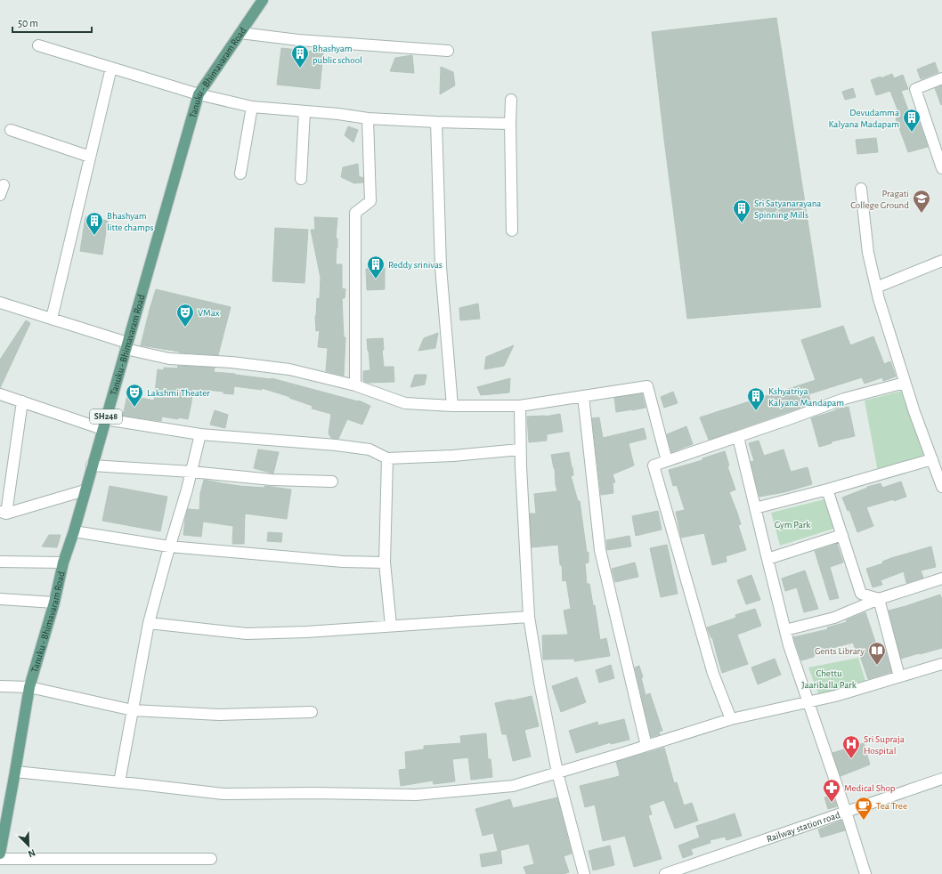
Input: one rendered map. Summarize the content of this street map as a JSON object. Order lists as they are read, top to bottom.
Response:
{
  "streets": {
    "main road": ["Tanuku - Bhimavaram Road", "SH248"],
    "street": ["Railway station road"]
  },
  "parks": ["Gym Park", "Chettu Jaariballa Park"],
  "places": {
    "building": [
      "Bhashyam public school",
      "Devudamma Kalyana Madapam",
      "Sri Satyanarayana Spinning Mills",
      "Bhashyam litte champs",
      "Reddy srinivas",
      "Kshyatriya Kalyana Mandapam"
    ],
    "school or university": ["Pragati College Ground"],
    "theatre": ["VMax", "Lakshmi Theater"],
    "library": ["Gents Library"],
    "hospital": ["Sri Supraja Hospital"],
    "pharmacy": ["Medical Shop"],
    "cafe": ["Tea Tree"]
  },
  "scale_bar": "50 m",
  "north": "bottom right"
}
